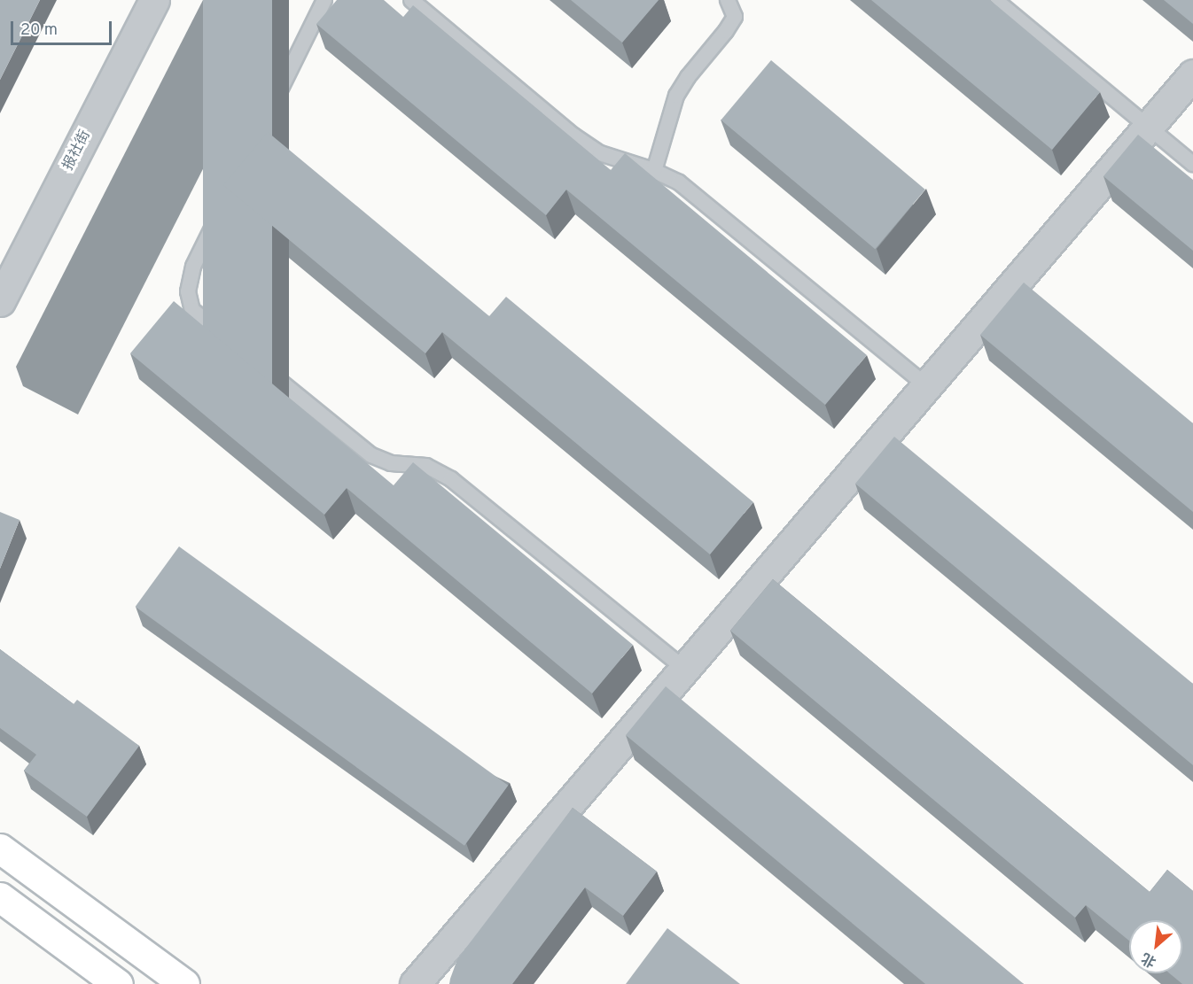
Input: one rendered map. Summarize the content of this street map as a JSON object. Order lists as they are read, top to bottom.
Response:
{
  "streets": {
    "street": ["报社街"]
  },
  "scale_bar": "20 m",
  "north": "bottom left"
}
